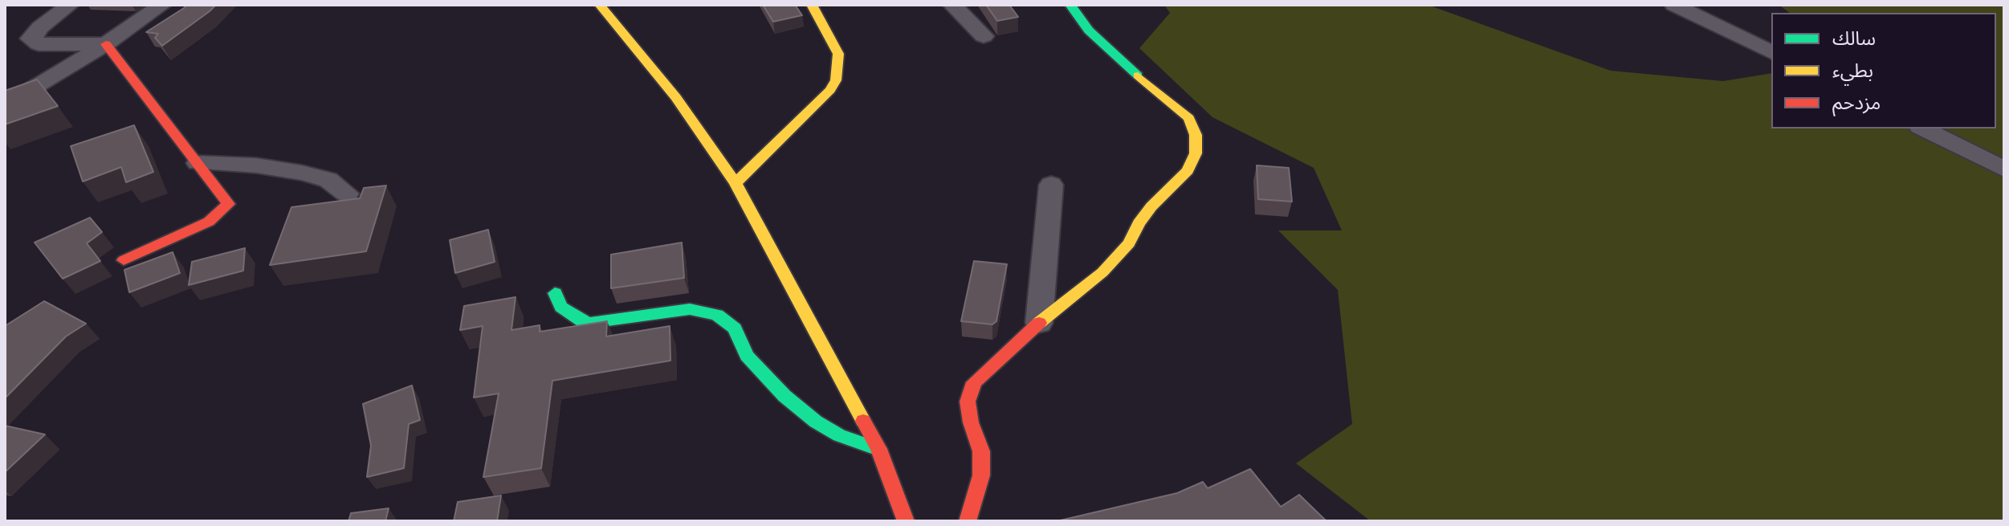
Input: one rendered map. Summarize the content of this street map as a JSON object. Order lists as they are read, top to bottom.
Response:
{
  "legend": ["سالك", "بطيء", "مزدحم"]
}
